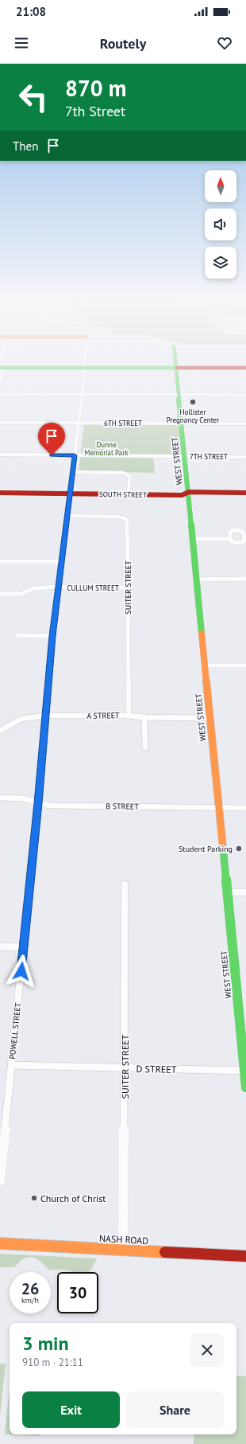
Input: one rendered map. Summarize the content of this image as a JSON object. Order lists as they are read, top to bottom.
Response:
{
  "streets": {
    "street": [
      "6TH STREET",
      "7TH STREET",
      "WEST STREET",
      "SOUTH STREET",
      "CULLUM STREET",
      "SUITER STREET",
      "A STREET",
      "B STREET",
      "POWELL STREET",
      "D STREET",
      "NASH ROAD"
    ]
  },
  "crossings": [
    ["6TH STREET", "WEST STREET"],
    ["6TH STREET", "POWELL STREET"],
    ["7TH STREET", "WEST STREET"],
    ["7TH STREET", "POWELL STREET"],
    ["WEST STREET", "SOUTH STREET"],
    ["WEST STREET", "A STREET"],
    ["WEST STREET", "B STREET"],
    ["WEST STREET", "D STREET"],
    ["SOUTH STREET", "POWELL STREET"],
    ["CULLUM STREET", "SUITER STREET"],
    ["CULLUM STREET", "POWELL STREET"],
    ["SUITER STREET", "A STREET"],
    ["SUITER STREET", "POWELL STREET"],
    ["SUITER STREET", "D STREET"],
    ["SUITER STREET", "NASH ROAD"],
    ["A STREET", "POWELL STREET"],
    ["B STREET", "POWELL STREET"],
    ["POWELL STREET", "D STREET"]
  ],
  "parks": ["Dunne Memorial Park"],
  "places": ["Hollister Pregnancy Center", "Student Parking", "Church of Christ"],
  "north": "top",
  "page": {
    "status": "21:08",
    "header": "Routely",
    "turn": ["870 m", "7th Street"],
    "then": "Then",
    "speed": "26 km/h",
    "limit": "30",
    "heading": ["3 min", "910 m · 21:11"],
    "buttons": ["Exit", "Share"]
  }
}
